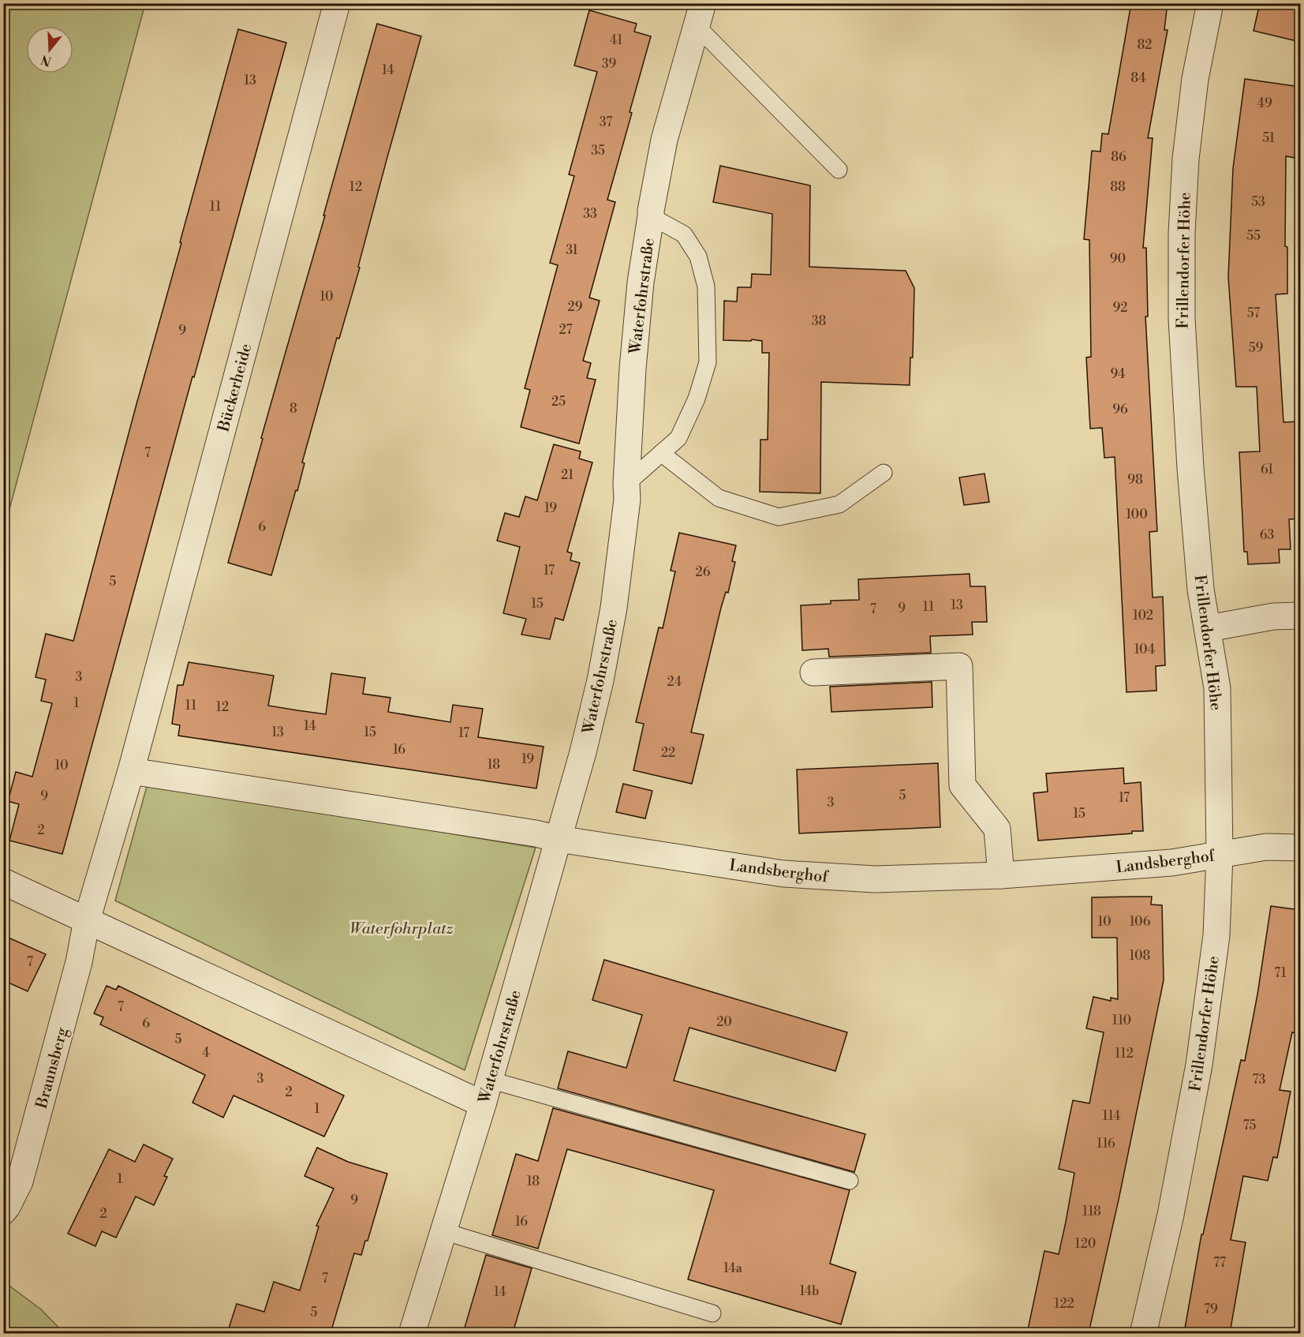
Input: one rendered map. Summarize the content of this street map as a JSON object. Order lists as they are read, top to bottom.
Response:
{
  "streets": {
    "street": [
      "Frillendorfer Höhe",
      "Waterfohrstraße",
      "Bückerheide",
      "Landsberghof",
      "Braunsberg"
    ]
  },
  "crossings": [
    ["Frillendorfer Höhe", "Landsberghof"],
    ["Waterfohrstraße", "Landsberghof"]
  ],
  "parks": ["Waterfohrplatz"],
  "house_numbers": [
    "41",
    "82",
    "39",
    "14",
    "84",
    "13",
    "49",
    "37",
    "51",
    "35",
    "86",
    "12",
    "88",
    "53",
    "11",
    "33",
    "55",
    "31",
    "90",
    "10",
    "29",
    "92",
    "57",
    "38",
    "27",
    "9",
    "59",
    "94",
    "25",
    "8",
    "96",
    "7",
    "61",
    "21",
    "98",
    "19",
    "100",
    "6",
    "63",
    "17",
    "26",
    "5",
    "15",
    "13",
    "11",
    "9",
    "7",
    "102",
    "104",
    "3",
    "24",
    "1",
    "11",
    "12",
    "14",
    "13",
    "15",
    "17",
    "16",
    "22",
    "19",
    "18",
    "10",
    "5",
    "9",
    "17",
    "3",
    "15",
    "2",
    "10",
    "106",
    "108",
    "7",
    "71",
    "7",
    "110",
    "20",
    "6",
    "5",
    "4",
    "112",
    "3",
    "73",
    "2",
    "1",
    "114",
    "75",
    "116",
    "1",
    "18",
    "9",
    "118",
    "2",
    "16",
    "120",
    "77",
    "14a",
    "7",
    "14b",
    "14",
    "122",
    "79",
    "5"
  ],
  "north": "bottom"
}
